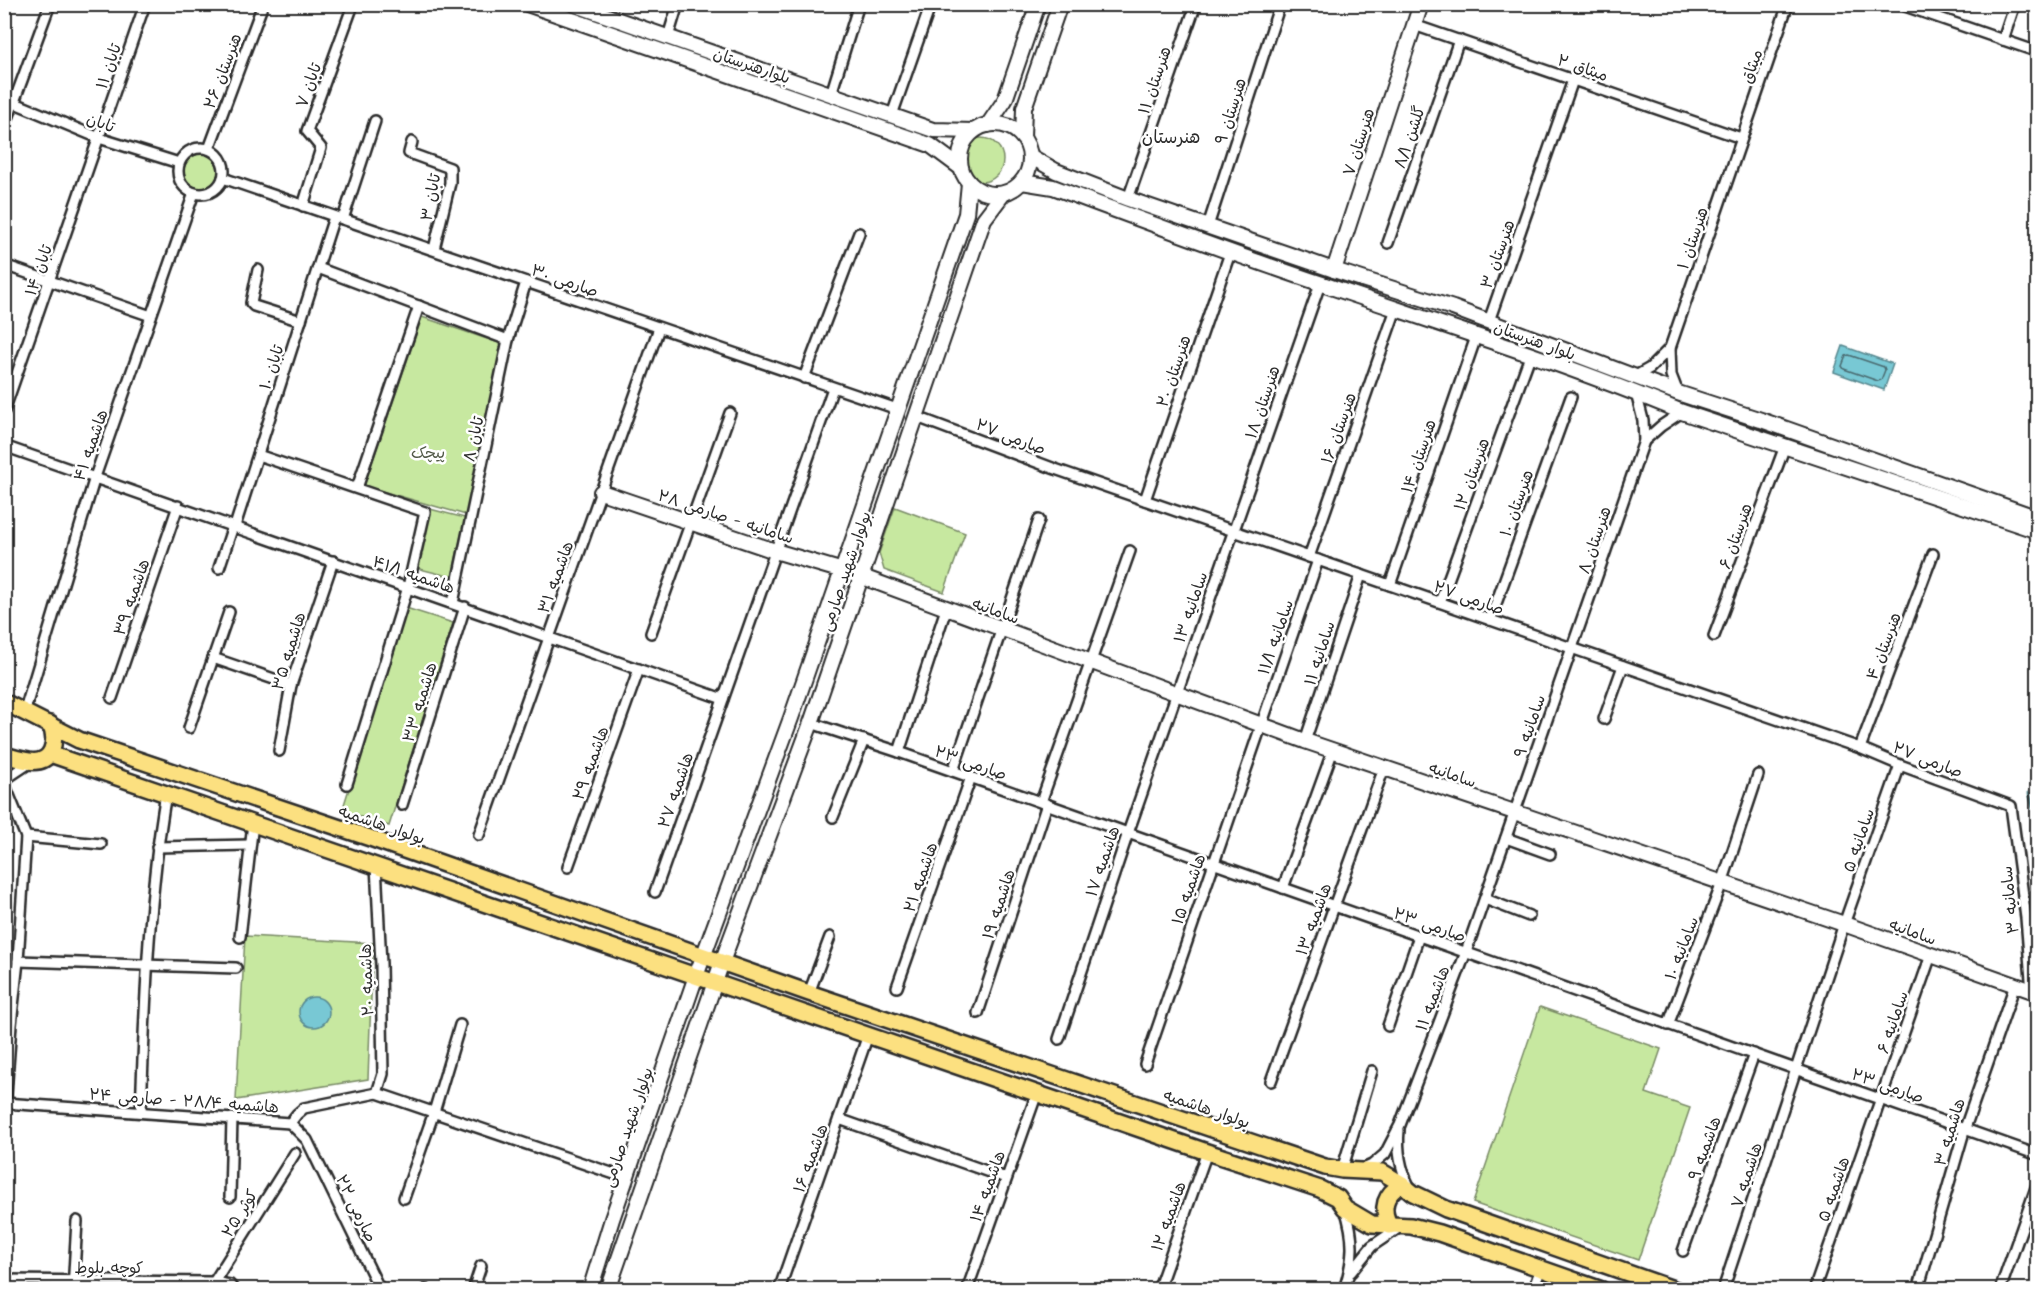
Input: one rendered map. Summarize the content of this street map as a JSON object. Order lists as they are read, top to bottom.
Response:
{
  "streets": {
    "main road": [
      "بلوارهنرستان",
      "هنرستان ۷",
      "بلوار هنرستان",
      "سامانیه - صارمی ۲۸",
      "بولوار شهید صارمی",
      "سامانیه",
      "بولوار هاشمیه"
    ],
    "street": [
      "تابان ۱۱",
      "میثاق",
      "میثاق ۲",
      "هنرستان ۲۶",
      "هنرستان ۱۱",
      "تابان ۷",
      "هنرستان ۹",
      "تابان",
      "گلشن ۸/۱",
      "تابان ۳",
      "هنرستان ۱",
      "هنرستان ۳",
      "تابان ۱۴",
      "صارمی ۳۰",
      "تابان ۱۰",
      "هنرستان ۲۰",
      "هنرستان ۱۸",
      "هنرستان ۱۶",
      "صارمی ۲۷",
      "تابان ۸",
      "هاشمیه ۴۱",
      "هنرستان ۱۴",
      "هنرستان ۱۲",
      "هنرستان ۱۰",
      "هنرستان ۶",
      "هنرستان ۸",
      "هاشمیه ۴۱/۱",
      "هاشمیه ۳۱",
      "هاشمیه ۳۹",
      "سامانیه ۱۳",
      "سامانیه ۱۱/۱",
      "هنرستان ۴",
      "هاشمیه ۳۵",
      "سامانیه ۱۱",
      "هاشمیه ۳۳",
      "سامانیه ۹",
      "صارمی ۲۳",
      "هاشمیه ۲۹",
      "هاشمیه ۲۷",
      "سامانیه ۵",
      "هاشمیه ۱۷",
      "هاشمیه ۲۱",
      "هاشمیه ۱۵",
      "سامانیه ۳",
      "هاشمیه ۱۹",
      "هاشمیه ۱۳",
      "سامانیه ۱۰",
      "هاشمیه ۲۰",
      "هاشمیه ۱۱",
      "سامانیه ۶",
      "هاشمیه ۲۸/۴ - صارمی ۲۴",
      "هاشمیه ۳",
      "هاشمیه ۹",
      "هاشمیه ۱۶",
      "هاشمیه ۷",
      "هاشمیه ۱۴",
      "هاشمیه ۵",
      "صارمی ۲۲",
      "کوثر ۲۵",
      "هاشمیه ۱۲",
      "کوچه بلوط"
    ]
  },
  "crossings": [
    ["بلوارهنرستان", "بلوار هنرستان"],
    ["بلوارهنرستان", "بولوار شهید صارمی"],
    ["تابان ۱۱", "تابان"],
    ["تابان ۱۱", "تابان ۱۴"],
    ["میثاق", "میثاق ۲"],
    ["میثاق", "هنرستان ۱"],
    ["میثاق ۲", "گلشن ۸/۱"],
    ["میثاق ۲", "هنرستان ۷"],
    ["میثاق ۲", "هنرستان ۱"],
    ["میثاق ۲", "هنرستان ۳"],
    ["هنرستان ۲۶", "تابان"],
    ["هنرستان ۲۶", "صارمی ۳۰"],
    ["هنرستان ۲۶", "هاشمیه ۴۱"],
    ["هنرستان ۱۱", "بلوار هنرستان"],
    ["تابان ۷", "صارمی ۳۰"],
    ["هنرستان ۹", "بلوار هنرستان"],
    ["تابان", "تابان ۱۴"],
    ["تابان", "صارمی ۳۰"],
    ["تابان", "هاشمیه ۴۱"],
    ["هنرستان ۷", "بلوار هنرستان"],
    ["تابان ۳", "صارمی ۳۰"],
    ["هنرستان ۱", "بلوار هنرستان"],
    ["هنرستان ۳", "بلوار هنرستان"],
    ["صارمی ۳۰", "تابان ۱۰"],
    ["صارمی ۳۰", "تابان ۸"],
    ["صارمی ۳۰", "هاشمیه ۴۱"],
    ["صارمی ۳۰", "بولوار شهید صارمی"],
    ["صارمی ۳۰", "هاشمیه ۳۱"],
    ["صارمی ۳۰", "هاشمیه ۲۷"],
    ["بلوار هنرستان", "هنرستان ۲۰"],
    ["بلوار هنرستان", "هنرستان ۱۸"],
    ["بلوار هنرستان", "هنرستان ۱۶"],
    ["بلوار هنرستان", "هنرستان ۱۴"],
    ["بلوار هنرستان", "هنرستان ۱۲"],
    ["بلوار هنرستان", "هنرستان ۶"],
    ["بلوار هنرستان", "هنرستان ۸"],
    ["بلوار هنرستان", "بولوار شهید صارمی"],
    ["تابان ۱۰", "هاشمیه ۴۱/۱"],
    ["هنرستان ۲۰", "صارمی ۲۷"],
    ["هنرستان ۱۸", "صارمی ۲۷"],
    ["هنرستان ۱۸", "سامانیه ۱۳"],
    ["هنرستان ۱۶", "صارمی ۲۷"],
    ["هنرستان ۱۶", "سامانیه ۱۱/۱"],
    ["صارمی ۲۷", "هنرستان ۱۴"],
    ["صارمی ۲۷", "هنرستان ۱۲"],
    ["صارمی ۲۷", "هنرستان ۱۰"],
    ["صارمی ۲۷", "هنرستان ۸"],
    ["صارمی ۲۷", "بولوار شهید صارمی"],
    ["صارمی ۲۷", "سامانیه ۱۳"],
    ["صارمی ۲۷", "سامانیه ۱۱/۱"],
    ["صارمی ۲۷", "هنرستان ۴"],
    ["صارمی ۲۷", "سامانیه ۱۱"],
    ["صارمی ۲۷", "سامانیه ۹"],
    ["صارمی ۲۷", "سامانیه ۵"],
    ["صارمی ۲۷", "سامانیه ۳"],
    ["تابان ۸", "هاشمیه ۴۱/۱"],
    ["هاشمیه ۴۱", "هاشمیه ۴۱/۱"],
    ["هاشمیه ۴۱", "بولوار هاشمیه"],
    ["سامانیه - صارمی ۲۸", "بولوار شهید صارمی"],
    ["سامانیه - صارمی ۲۸", "هاشمیه ۳۱"],
    ["سامانیه - صارمی ۲۸", "سامانیه"],
    ["سامانیه - صارمی ۲۸", "هاشمیه ۲۷"],
    ["هنرستان ۸", "سامانیه ۹"],
    ["بولوار شهید صارمی", "سامانیه"],
    ["بولوار شهید صارمی", "صارمی ۲۳"],
    ["بولوار شهید صارمی", "بولوار هاشمیه"],
    ["بولوار شهید صارمی", "هاشمیه ۲۸/۴ - صارمی ۲۴"],
    ["هاشمیه ۴۱/۱", "هاشمیه ۳۱"],
    ["هاشمیه ۴۱/۱", "هاشمیه ۳۹"],
    ["هاشمیه ۴۱/۱", "هاشمیه ۳۵"],
    ["هاشمیه ۴۱/۱", "هاشمیه ۳۳"],
    ["هاشمیه ۴۱/۱", "هاشمیه ۲۹"],
    ["هاشمیه ۴۱/۱", "هاشمیه ۲۷"],
    ["سامانیه ۱۳", "سامانیه"],
    ["سامانیه ۱۳", "هاشمیه ۱۷"],
    ["سامانیه", "سامانیه ۱۱/۱"],
    ["سامانیه", "سامانیه ۱۱"],
    ["سامانیه", "سامانیه ۹"],
    ["سامانیه", "سامانیه ۵"],
    ["سامانیه", "هاشمیه ۱۷"],
    ["سامانیه", "هاشمیه ۱۵"],
    ["سامانیه", "سامانیه ۳"],
    ["سامانیه", "هاشمیه ۱۹"],
    ["سامانیه", "هاشمیه ۱۳"],
    ["سامانیه", "سامانیه ۱۰"],
    ["سامانیه", "هاشمیه ۱۱"],
    ["سامانیه", "سامانیه ۶"],
    ["سامانیه", "هاشمیه ۳"],
    ["سامانیه ۱۱/۱", "هاشمیه ۱۵"],
    ["سامانیه ۹", "هاشمیه ۱۱"],
    ["صارمی ۲۳", "سامانیه ۵"],
    ["صارمی ۲۳", "هاشمیه ۱۷"],
    ["صارمی ۲۳", "هاشمیه ۲۱"],
    ["صارمی ۲۳", "هاشمیه ۱۵"],
    ["صارمی ۲۳", "هاشمیه ۱۹"],
    ["صارمی ۲۳", "هاشمیه ۱۳"],
    ["صارمی ۲۳", "سامانیه ۱۰"],
    ["صارمی ۲۳", "هاشمیه ۱۱"],
    ["صارمی ۲۳", "سامانیه ۶"],
    ["صارمی ۲۳", "هاشمیه ۳"],
    ["صارمی ۲۳", "هاشمیه ۹"],
    ["صارمی ۲۳", "هاشمیه ۷"],
    ["صارمی ۲۳", "هاشمیه ۵"],
    ["سامانیه ۵", "هاشمیه ۷"],
    ["هاشمیه ۲۰", "هاشمیه ۲۸/۴ - صارمی ۲۴"],
    ["سامانیه ۶", "هاشمیه ۵"],
    ["هاشمیه ۲۸/۴ - صارمی ۲۴", "صارمی ۲۲"],
    ["کوثر ۲۵", "کوچه بلوط"]
  ],
  "districts": ["هنرستان"],
  "parks": ["پیچک"]
}
